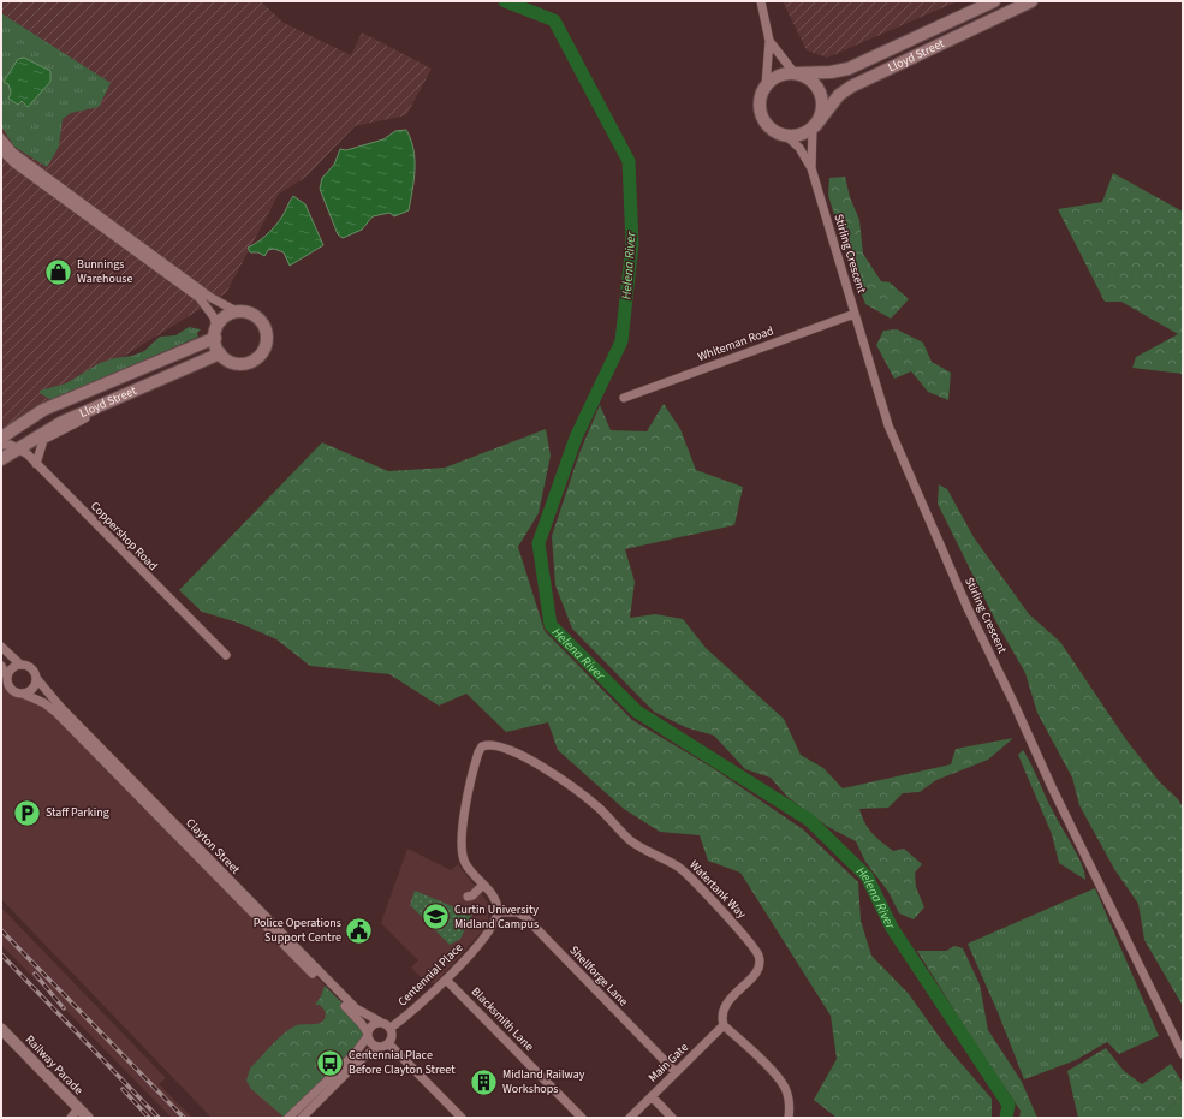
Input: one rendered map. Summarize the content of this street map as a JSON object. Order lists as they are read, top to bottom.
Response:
{
  "streets": {
    "main road": ["Lloyd Street"],
    "street": [
      "Stirling Crescent",
      "Whiteman Road",
      "Coppershop Road",
      "Clayton Street",
      "Watertank Way",
      "Centennial Place",
      "Shellforge Lane",
      "Blacksmith Lane",
      "Main Gate",
      "Railway Parade"
    ]
  },
  "crossings": [
    ["Lloyd Street", "Stirling Crescent"],
    ["Lloyd Street", "Coppershop Road"],
    ["Stirling Crescent", "Whiteman Road"],
    ["Clayton Street", "Centennial Place"],
    ["Watertank Way", "Main Gate"],
    ["Centennial Place", "Shellforge Lane"],
    ["Centennial Place", "Blacksmith Lane"],
    ["Shellforge Lane", "Main Gate"]
  ],
  "water": ["Helena River"],
  "places": {
    "shop": ["Bunnings Warehouse"],
    "parking": ["Staff Parking"],
    "school or university": ["Curtin University Midland Campus"],
    "public building": ["Police Operations Support Centre"],
    "bus stop": ["Centennial Place Before Clayton Street"],
    "building": ["Midland Railway Workshops"]
  }
}
